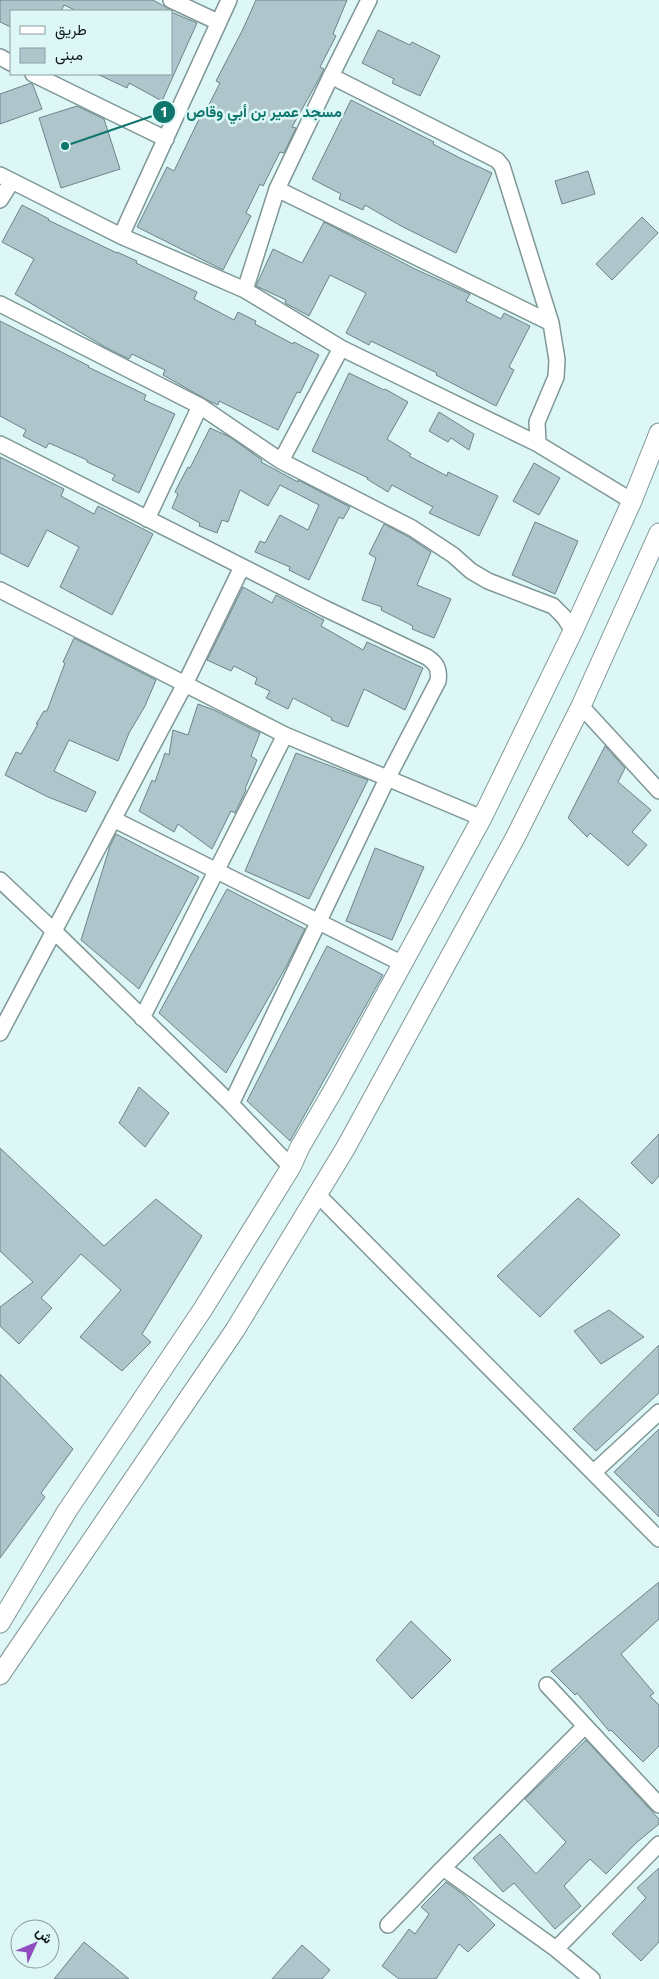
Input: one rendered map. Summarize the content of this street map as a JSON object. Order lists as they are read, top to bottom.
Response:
{
  "places": ["مسجد عمير بن أبي وقاص"],
  "legend": ["طريق", "مبنى"],
  "north": "top right"
}
